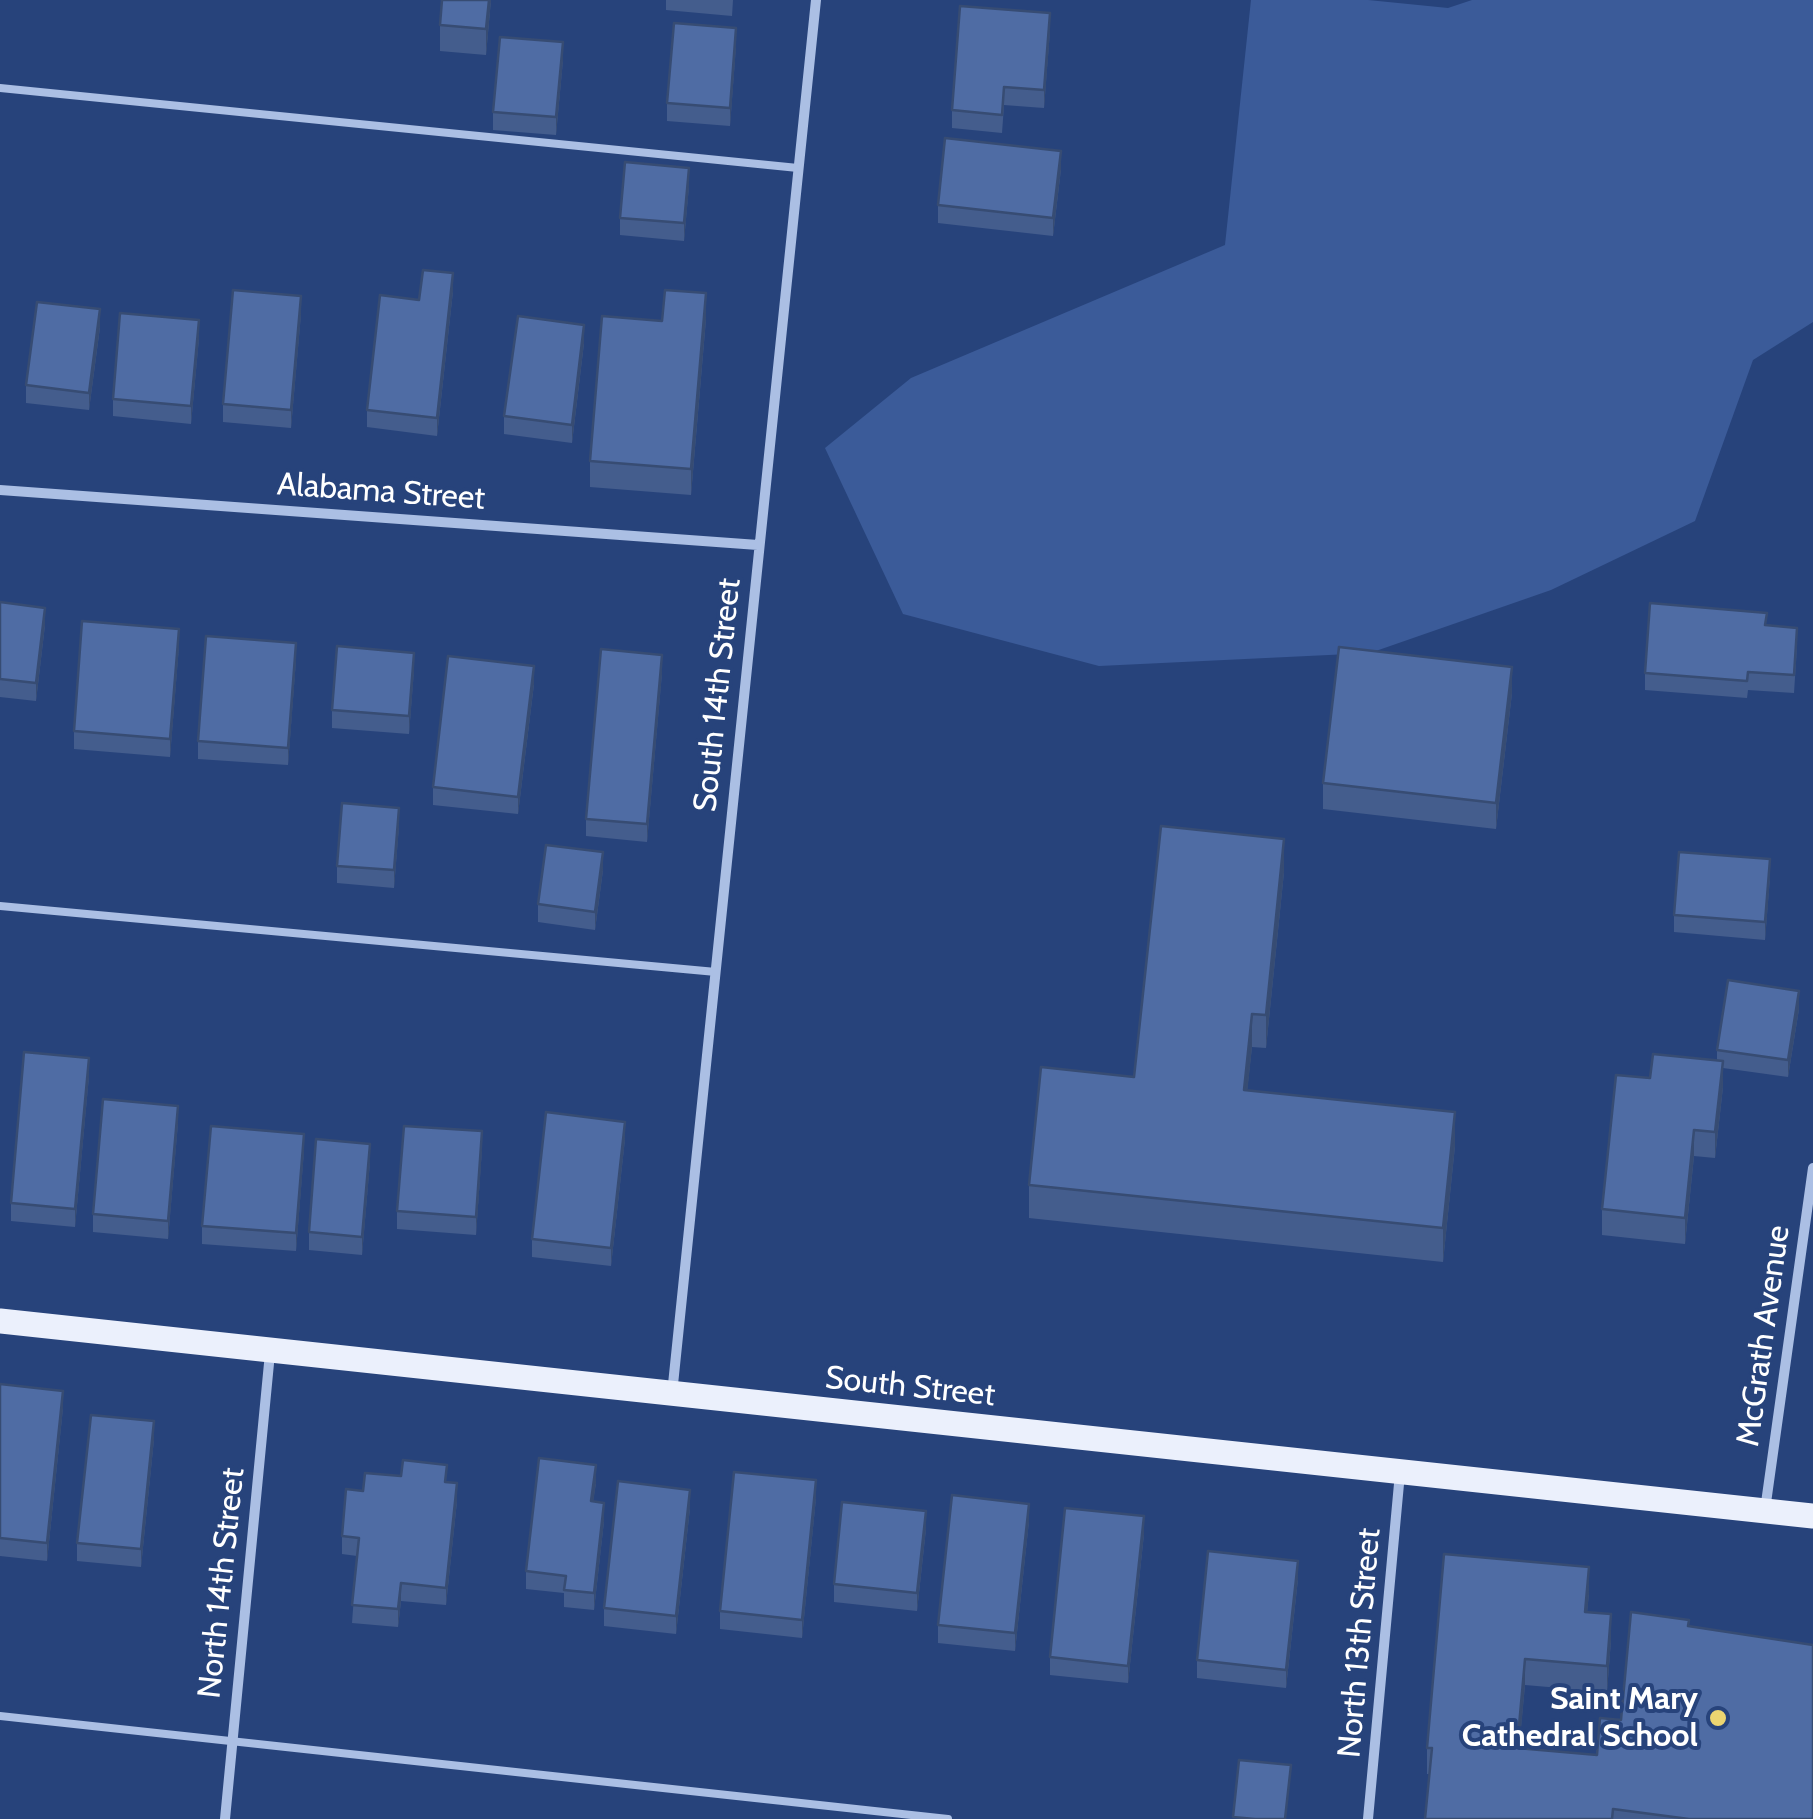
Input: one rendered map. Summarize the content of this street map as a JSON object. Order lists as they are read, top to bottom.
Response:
{
  "streets": {
    "main road": ["South Street"],
    "street": [
      "Alabama Street",
      "South 14th Street",
      "McGrath Avenue",
      "North 14th Street",
      "North 13th Street"
    ]
  },
  "crossings": [
    ["Alabama Street", "South 14th Street"],
    ["South 14th Street", "South Street"],
    ["McGrath Avenue", "South Street"],
    ["South Street", "North 14th Street"],
    ["South Street", "North 13th Street"]
  ],
  "places": ["Saint Mary Cathedral School"]
}
